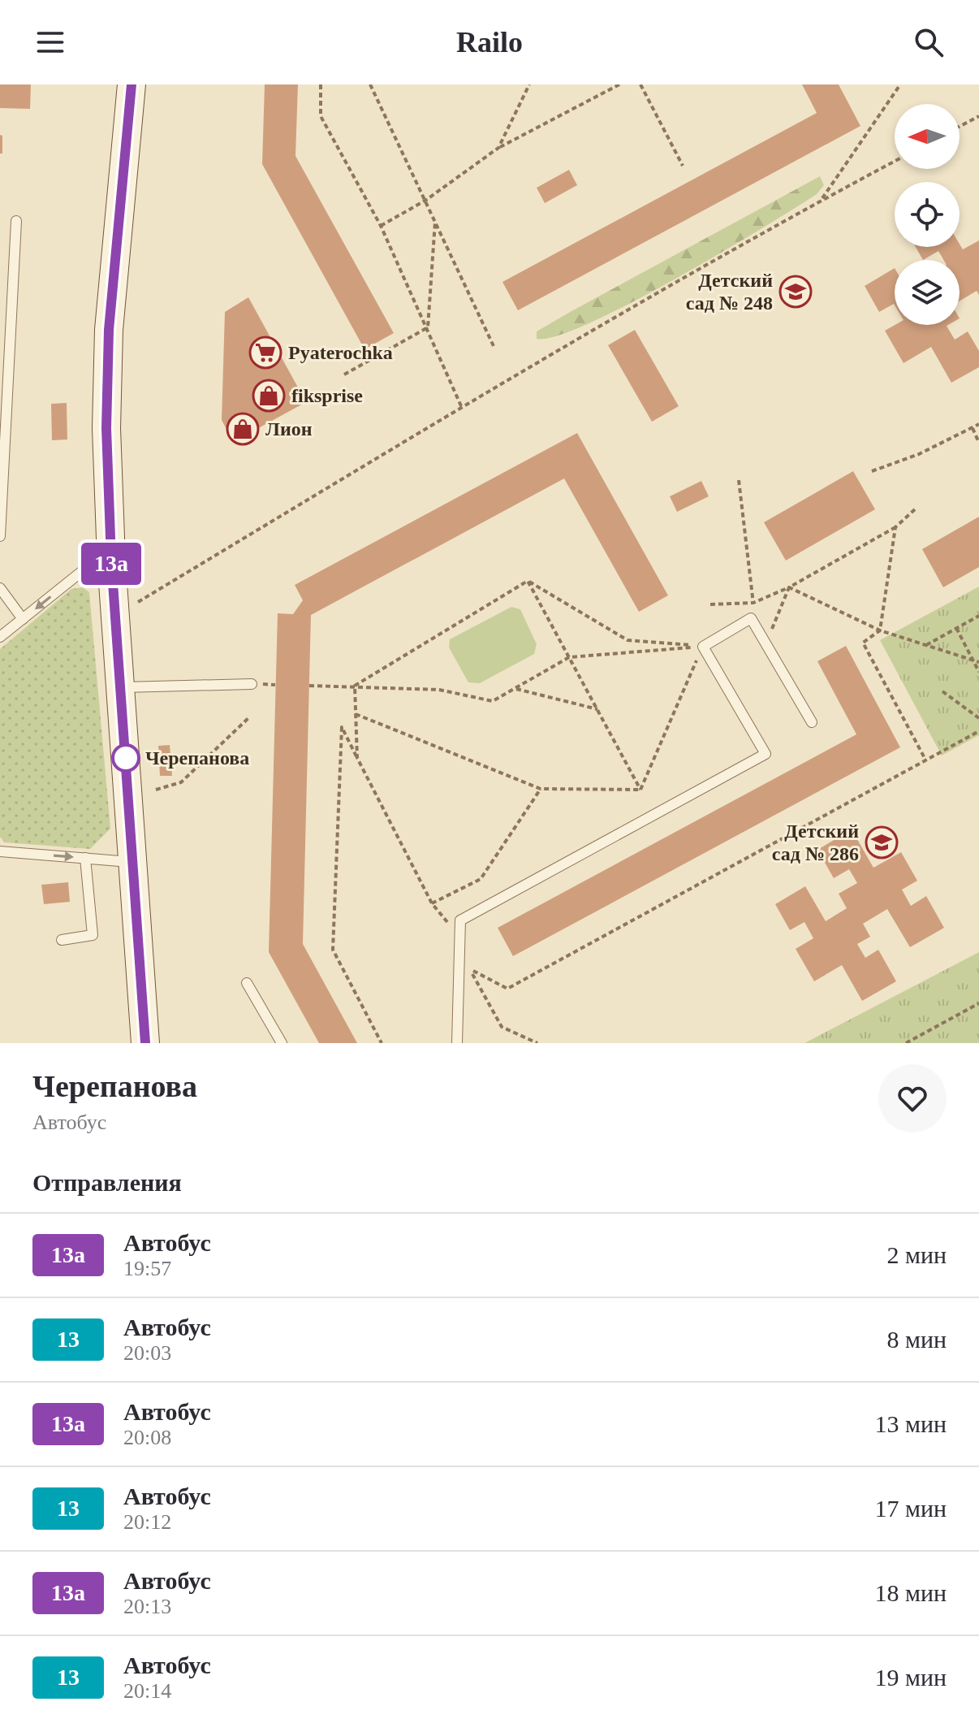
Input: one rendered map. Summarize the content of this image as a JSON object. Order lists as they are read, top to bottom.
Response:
{
  "places": {
    "school or university": ["Детский сад № 248", "Детский сад № 286"],
    "supermarket": ["Pyaterochka"],
    "shop": ["fiksprise", "Лион"],
    "other": ["Черепанова"]
  },
  "lines": ["bus line 13а"],
  "north": "left",
  "page": {
    "header": "Railo",
    "on_map": "13а",
    "heading": [
      ["Черепанова", "Автобус"],
      "Отправления"
    ],
    "list": [
      {
        "mark": "13а",
        "name": "Автобус",
        "note": "19:57",
        "value": "2 мин"
      },
      {
        "mark": "13",
        "name": "Автобус",
        "note": "20:03",
        "value": "8 мин"
      },
      {
        "mark": "13а",
        "name": "Автобус",
        "note": "20:08",
        "value": "13 мин"
      },
      {
        "mark": "13",
        "name": "Автобус",
        "note": "20:12",
        "value": "17 мин"
      },
      {
        "mark": "13а",
        "name": "Автобус",
        "note": "20:13",
        "value": "18 мин"
      },
      {
        "mark": "13",
        "name": "Автобус",
        "note": "20:14",
        "value": "19 мин"
      }
    ]
  }
}
